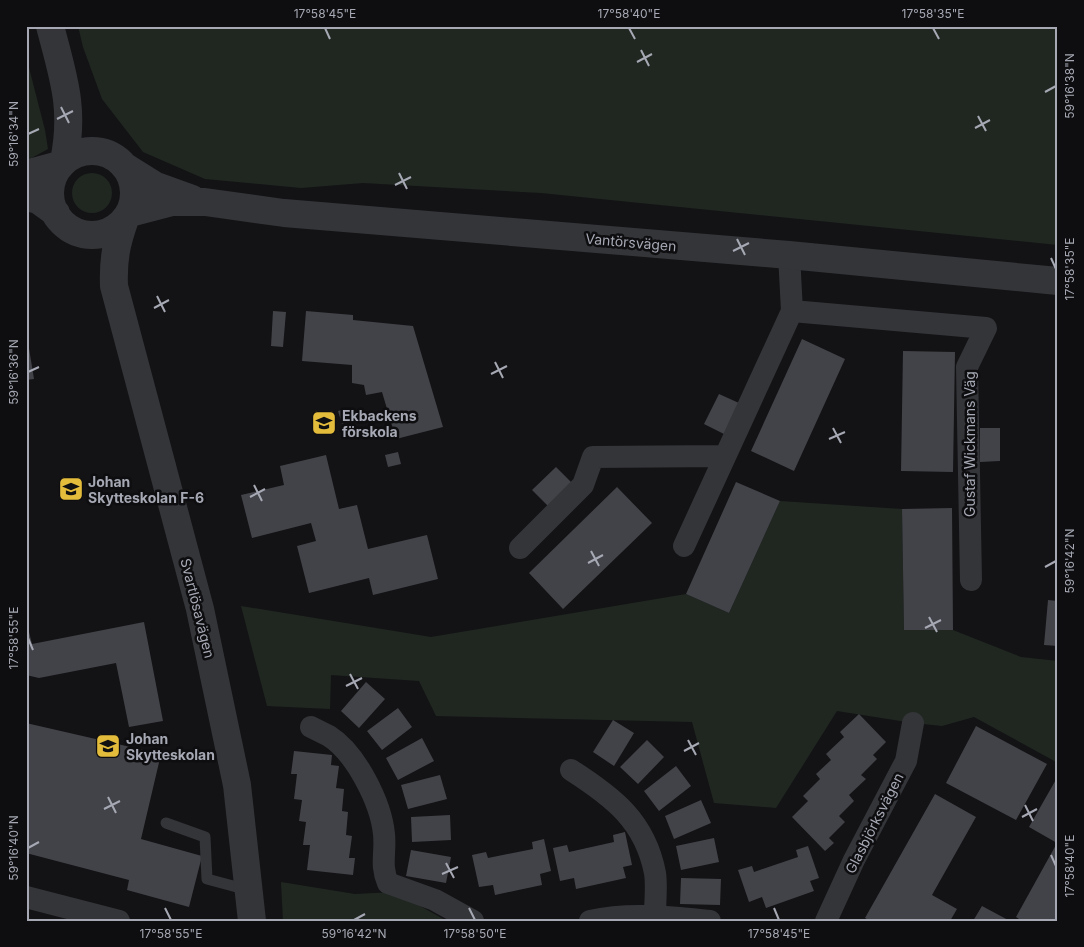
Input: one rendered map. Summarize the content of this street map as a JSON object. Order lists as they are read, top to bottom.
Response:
{
  "streets": {
    "street": [
      "Vantörsvägen",
      "Gustaf Wickmans Väg",
      "Svartlösavägen",
      "Glasbjörksvägen"
    ]
  },
  "crossings": [
    ["Vantörsvägen", "Svartlösavägen"]
  ],
  "places": {
    "school or university": ["Ekbackens förskola", "Johan Skytteskolan F-6", "Johan Skytteskolan"]
  },
  "coordinates": [
    "17°58'45\"E",
    "17°58'40\"E",
    "17°58'35\"E",
    "59°16'38\"N",
    "59°16'34\"N",
    "59°16'36\"N",
    "59°16'42\"N",
    "17°58'55\"E",
    "59°16'40\"N",
    "17°58'50\"E"
  ]
}
